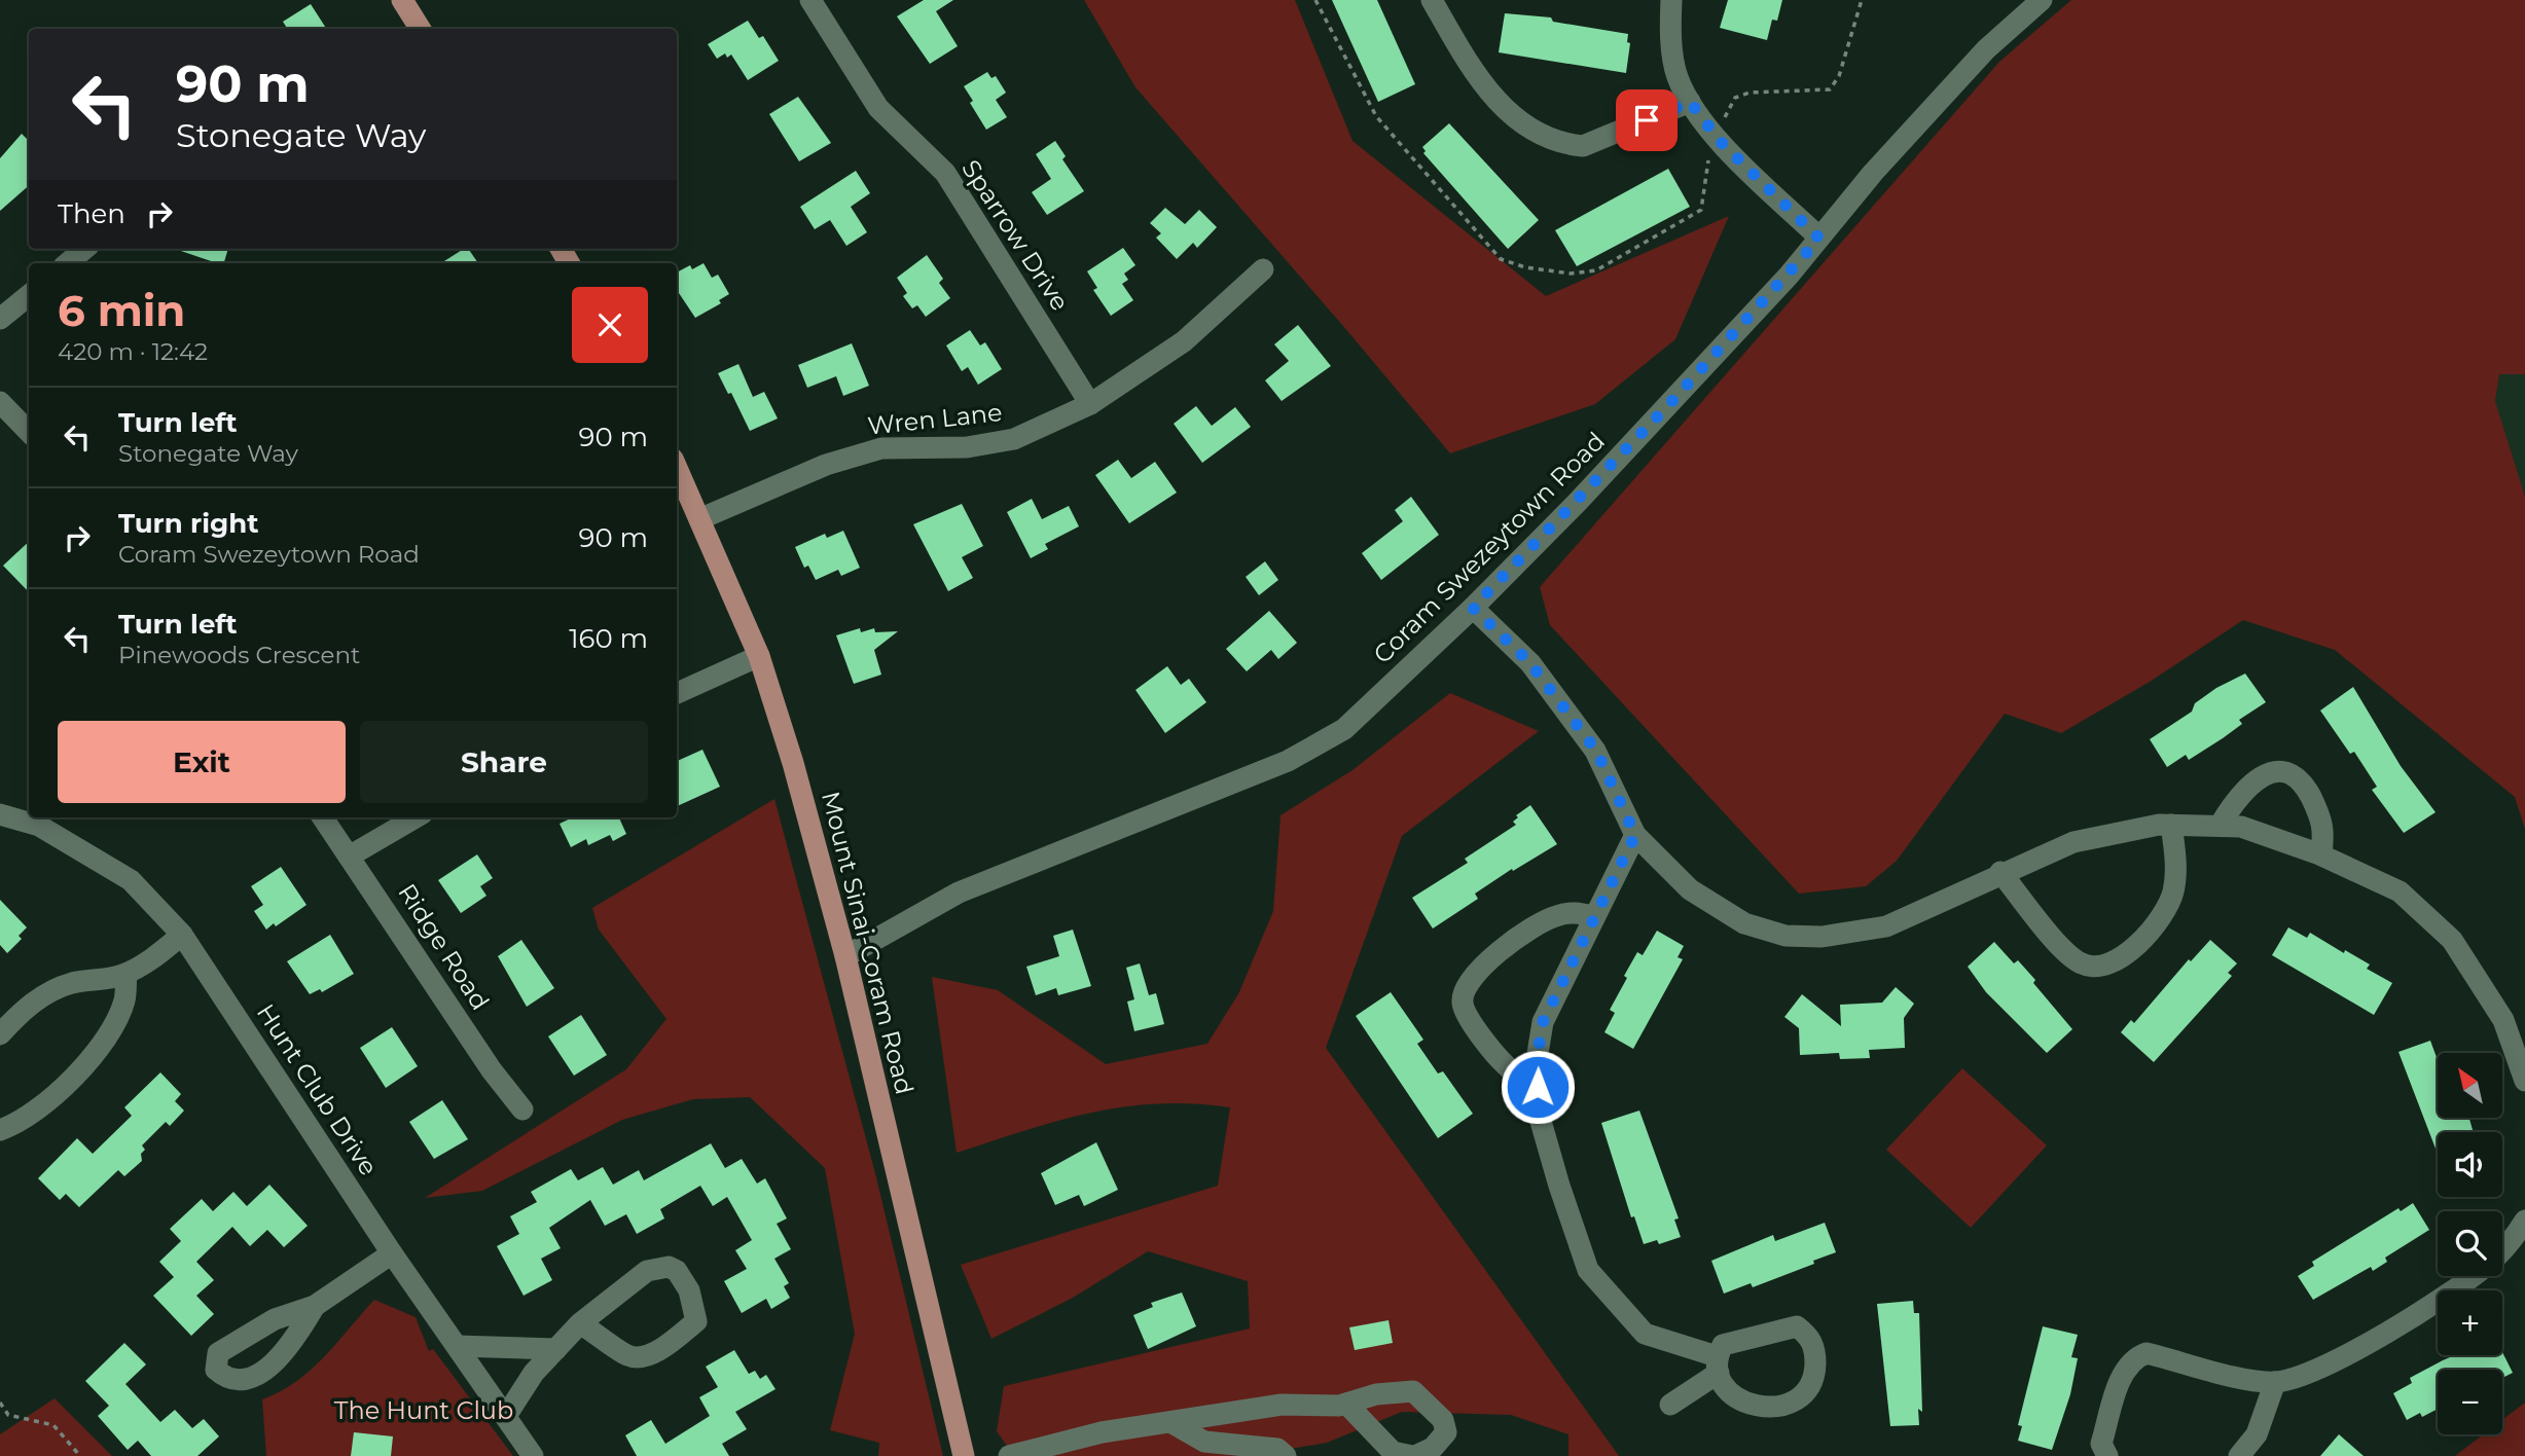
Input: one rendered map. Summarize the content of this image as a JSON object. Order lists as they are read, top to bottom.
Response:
{
  "streets": {
    "main road": ["Mount Sinai-Coram Road"],
    "street": [
      "Sparrow Drive",
      "Wren Lane",
      "Coram Swezeytown Road",
      "Ridge Road",
      "Hunt Club Drive"
    ]
  },
  "crossings": [
    ["Sparrow Drive", "Wren Lane"],
    ["Wren Lane", "Mount Sinai-Coram Road"],
    ["Coram Swezeytown Road", "Mount Sinai-Coram Road"]
  ],
  "parks": ["The Hunt Club"],
  "north": "top left",
  "page": {
    "turn": ["90 m", "Stonegate Way"],
    "then": "Then",
    "heading": ["6 min", "420 m · 12:42"],
    "list": [
      {
        "name": "Turn left",
        "note": "Stonegate Way",
        "value": "90 m"
      },
      {
        "name": "Turn right",
        "note": "Coram Swezeytown Road",
        "value": "90 m"
      },
      {
        "name": "Turn left",
        "note": "Pinewoods Crescent",
        "value": "160 m"
      }
    ],
    "buttons": ["Exit", "Share"],
    "map_buttons": ["+", "−"]
  }
}
